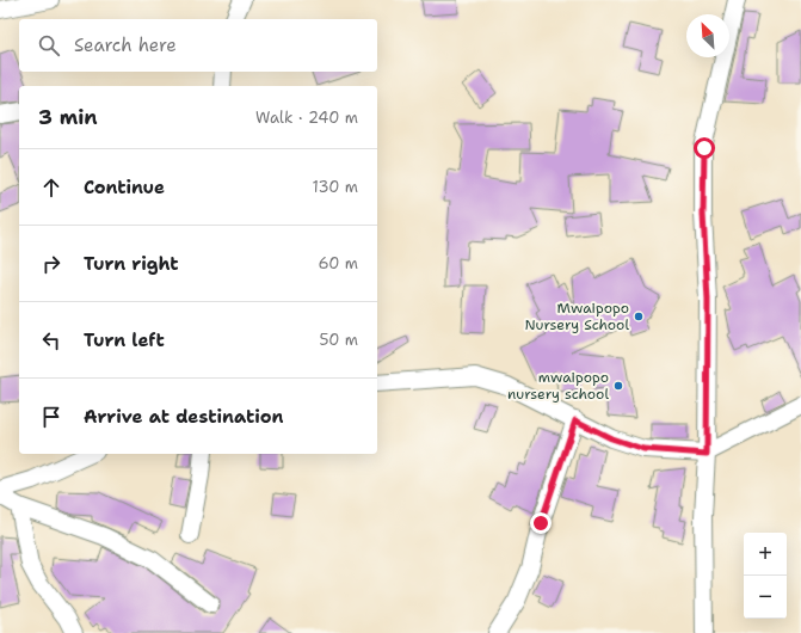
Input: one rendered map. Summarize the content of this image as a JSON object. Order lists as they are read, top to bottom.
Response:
{
  "places": ["Mwaipopo Nursery School", "mwaipopo nursery school"],
  "north": "top left",
  "page": {
    "search": "Search here",
    "heading": ["3 min", "Walk · 240 m"],
    "list": [
      ["Continue", "130 m"],
      ["Turn right", "60 m"],
      ["Turn left", "50 m"],
      "Arrive at destination"
    ],
    "map_buttons": ["+", "−"]
  }
}
